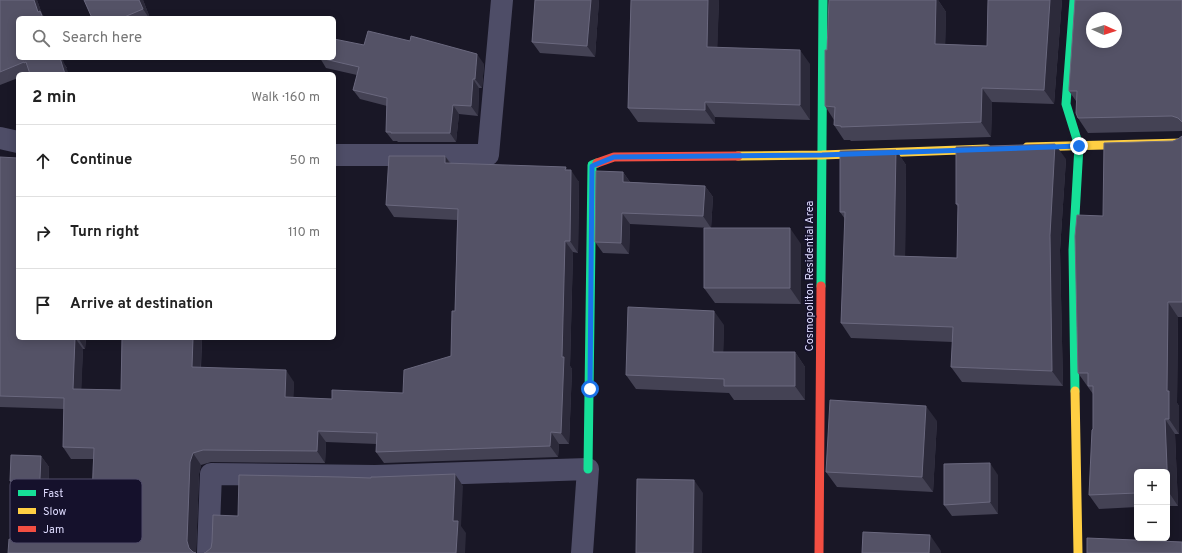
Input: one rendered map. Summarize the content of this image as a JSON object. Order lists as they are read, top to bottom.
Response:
{
  "streets": {
    "street": ["Cosmopoliton Residential Area"]
  },
  "legend": ["Fast", "Slow", "Jam"],
  "north": "right",
  "page": {
    "search": "Search here",
    "heading": ["2 min", "Walk · 160 m"],
    "list": [
      ["Continue", "50 m"],
      ["Turn right", "110 m"],
      "Arrive at destination"
    ],
    "map_buttons": ["+", "−"]
  }
}
